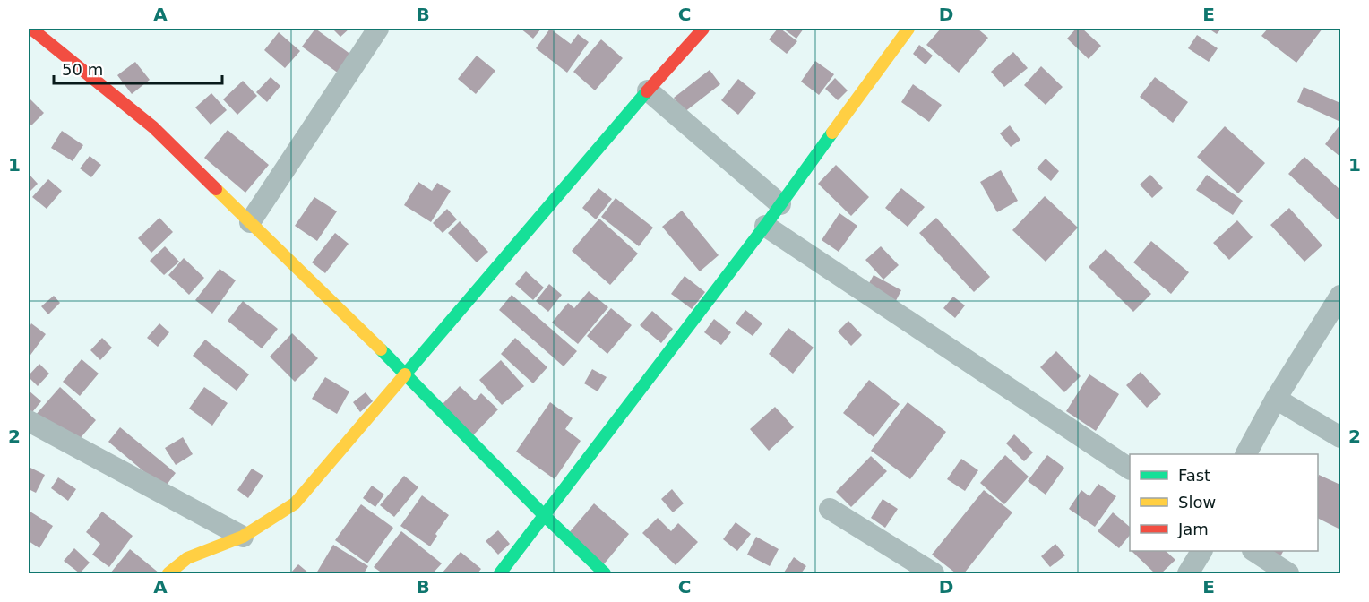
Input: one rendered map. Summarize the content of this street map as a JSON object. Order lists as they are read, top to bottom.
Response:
{
  "legend": ["Fast", "Slow", "Jam"],
  "scale_bar": "50 m",
  "grid": {
    "columns": [
      "A",
      "B",
      "C",
      "D",
      "E"
    ],
    "rows": ["1", "2"]
  }
}
